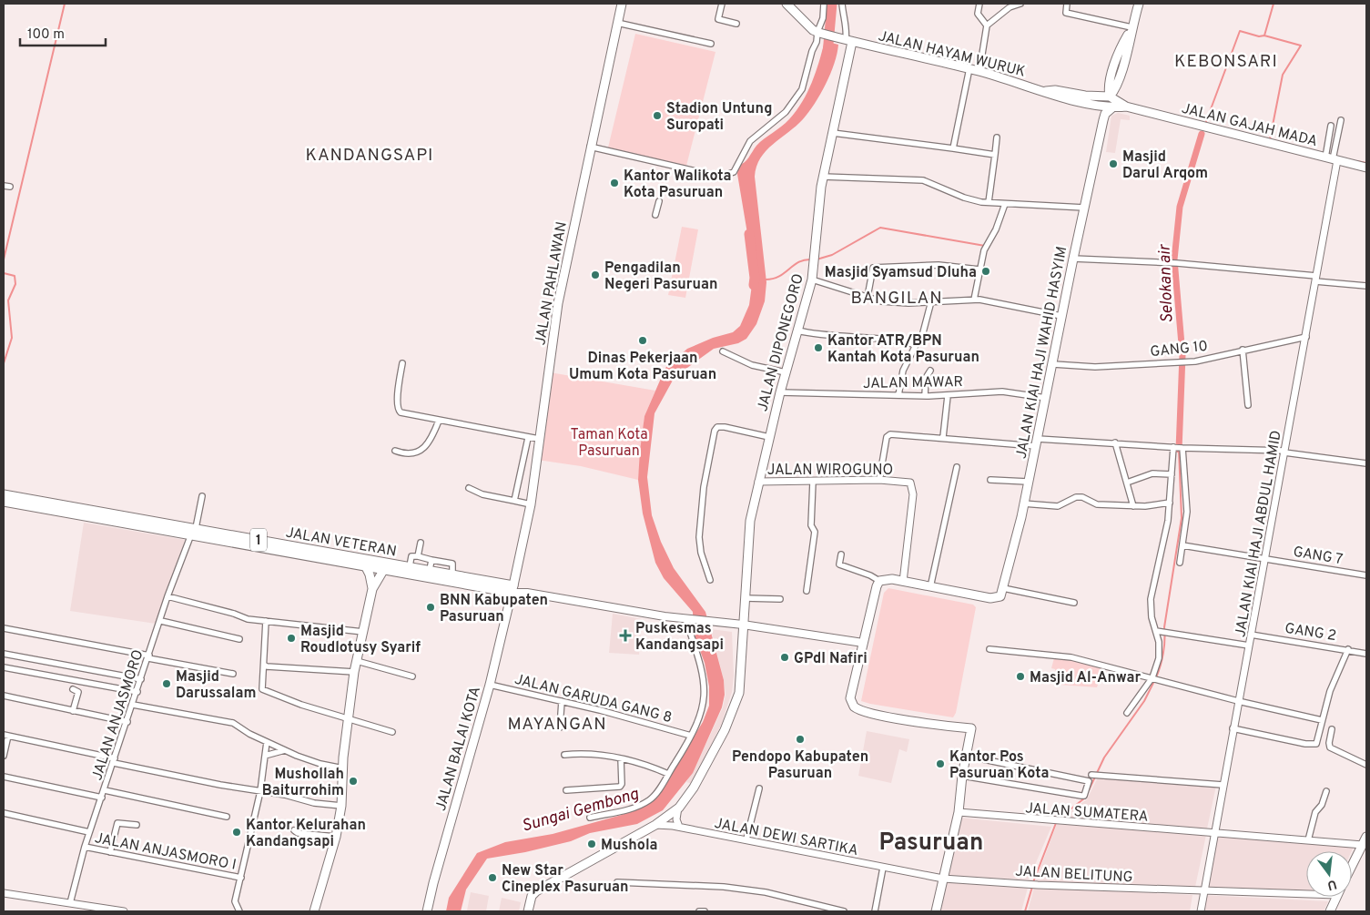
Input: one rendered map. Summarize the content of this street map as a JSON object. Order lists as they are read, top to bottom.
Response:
{
  "streets": {
    "main road": [
      "JALAN HAYAM WURUK",
      "JALAN GAJAH MADA",
      "JALAN PAHLAWAN",
      "JALAN DIPONEGORO",
      "JALAN KIAI HAJI WAHID HASYIM",
      "1",
      "JALAN VETERAN",
      "JALAN BALAI KOTA"
    ],
    "street": [
      "GANG 10",
      "JALAN MAWAR",
      "JALAN WIROGUNO",
      "JALAN KIAI HAJI ABDUL HAMID",
      "GANG 7",
      "GANG 2",
      "JALAN GARUDA GANG 8",
      "JALAN ANJASMORO",
      "JALAN SUMATERA",
      "JALAN DEWI SARTIKA",
      "JALAN ANJASMORO I",
      "JALAN BELITUNG"
    ]
  },
  "crossings": [
    ["JALAN HAYAM WURUK", "JALAN DIPONEGORO"],
    ["JALAN HAYAM WURUK", "JALAN KIAI HAJI WAHID HASYIM"],
    ["JALAN GAJAH MADA", "JALAN KIAI HAJI ABDUL HAMID"],
    ["JALAN PAHLAWAN", "JALAN BALAI KOTA"],
    ["JALAN DIPONEGORO", "JALAN MAWAR"],
    ["JALAN DIPONEGORO", "JALAN WIROGUNO"],
    ["JALAN DIPONEGORO", "JALAN DEWI SARTIKA"],
    ["GANG 10", "JALAN KIAI HAJI WAHID HASYIM"],
    ["GANG 10", "JALAN KIAI HAJI ABDUL HAMID"],
    ["JALAN KIAI HAJI WAHID HASYIM", "JALAN MAWAR"],
    ["JALAN KIAI HAJI ABDUL HAMID", "GANG 7"],
    ["JALAN KIAI HAJI ABDUL HAMID", "GANG 2"],
    ["JALAN KIAI HAJI ABDUL HAMID", "JALAN SUMATERA"],
    ["JALAN KIAI HAJI ABDUL HAMID", "JALAN BELITUNG"],
    ["JALAN VETERAN", "JALAN ANJASMORO"],
    ["JALAN VETERAN", "JALAN BALAI KOTA"],
    ["JALAN GARUDA GANG 8", "JALAN BALAI KOTA"],
    ["JALAN ANJASMORO", "JALAN ANJASMORO I"],
    ["JALAN DEWI SARTIKA", "JALAN BELITUNG"]
  ],
  "districts": [
    "KEBONSARI",
    "KANDANGSAPI",
    "BANGILAN",
    "MAYANGAN",
    "Pasuruan"
  ],
  "water": ["Selokan air", "Sungai Gembong"],
  "parks": ["Taman Kota Pasuruan"],
  "places": {
    "other": [
      "Stadion Untung Suropati",
      "Masjid Darul Arqom",
      "Kantor Walikota Kota Pasuruan",
      "Masjid Syamsud Dluha",
      "Pengadilan Negeri Pasuruan",
      "Dinas Pekerjaan Umum Kota Pasuruan",
      "Kantor ATR/BPN Kantah Kota Pasuruan",
      "BNN Kabupaten Pasuruan",
      "Masjid Roudlotusy Syarif",
      "GPdI Nafiri",
      "Masjid Al-Anwar",
      "Masjid Darussalam",
      "Pendopo Kabupaten Pasuruan",
      "Kantor Pos Pasuruan Kota",
      "Mushollah Baiturrohim",
      "Kantor Kelurahan Kandangsapi",
      "Mushola",
      "New Star Cineplex Pasuruan"
    ],
    "health": ["Puskesmas Kandangsapi"]
  },
  "scale_bar": "100 m",
  "north": "bottom"
}
